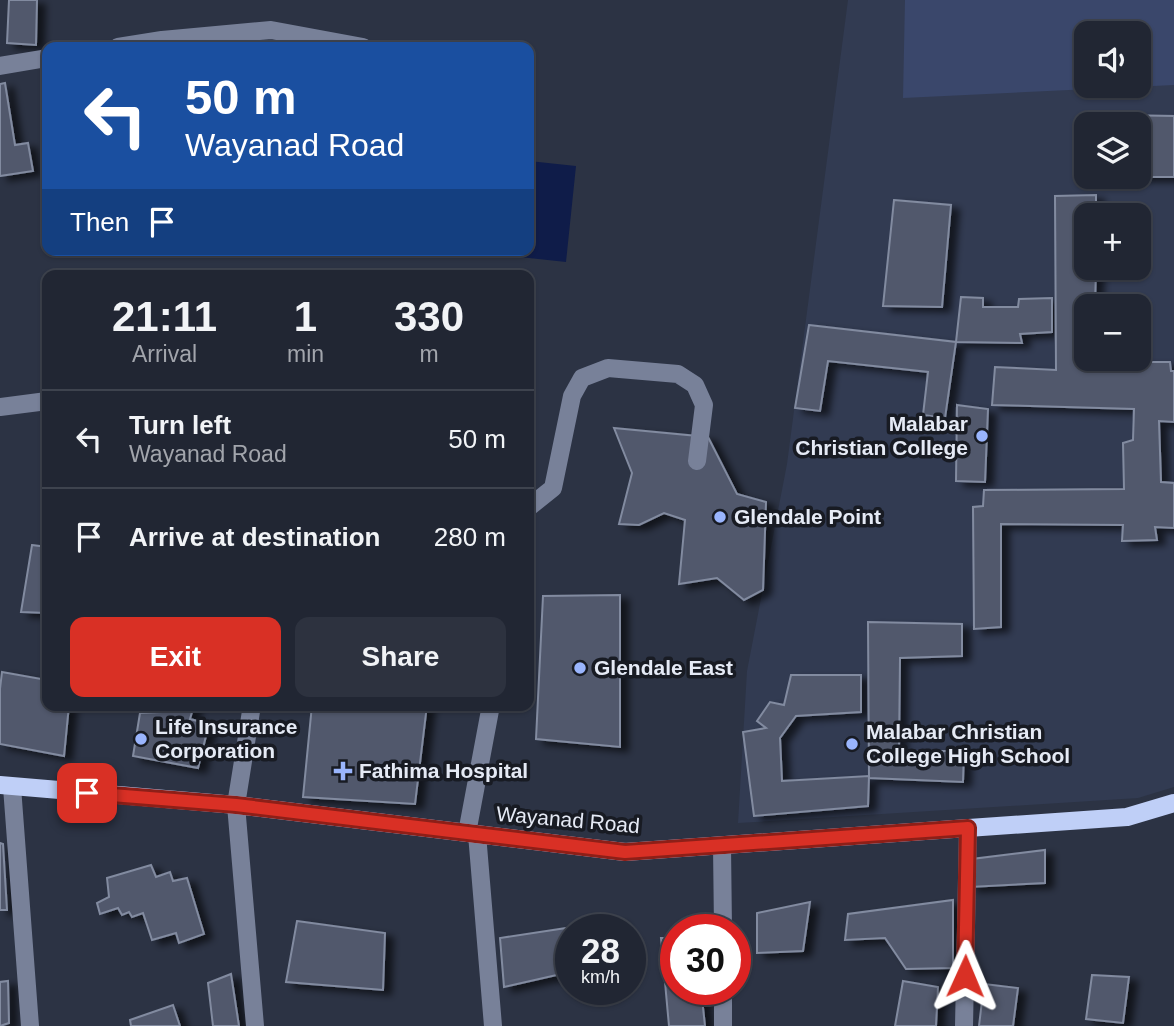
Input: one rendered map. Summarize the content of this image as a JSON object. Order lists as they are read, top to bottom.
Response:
{
  "streets": {
    "main road": ["Wayanad Road"]
  },
  "places": {
    "other": [
      "Malabar Christian College",
      "Glendale Point",
      "Glendale East",
      "Life Insurance Corporation",
      "Malabar Christian College High School"
    ],
    "health": ["Fathima Hospital"]
  },
  "page": {
    "map_buttons": ["+", "−"],
    "turn": ["50 m", "Wayanad Road"],
    "then": "Then",
    "eta": [
      "21:11",
      "Arrival",
      "1",
      "min",
      "330",
      "m"
    ],
    "list": [
      {
        "name": "Turn left",
        "note": "Wayanad Road",
        "value": "50 m"
      },
      {
        "name": "Arrive at destination",
        "value": "280 m"
      }
    ],
    "buttons": ["Exit", "Share"],
    "speed": "28 km/h",
    "limit": "30"
  }
}
